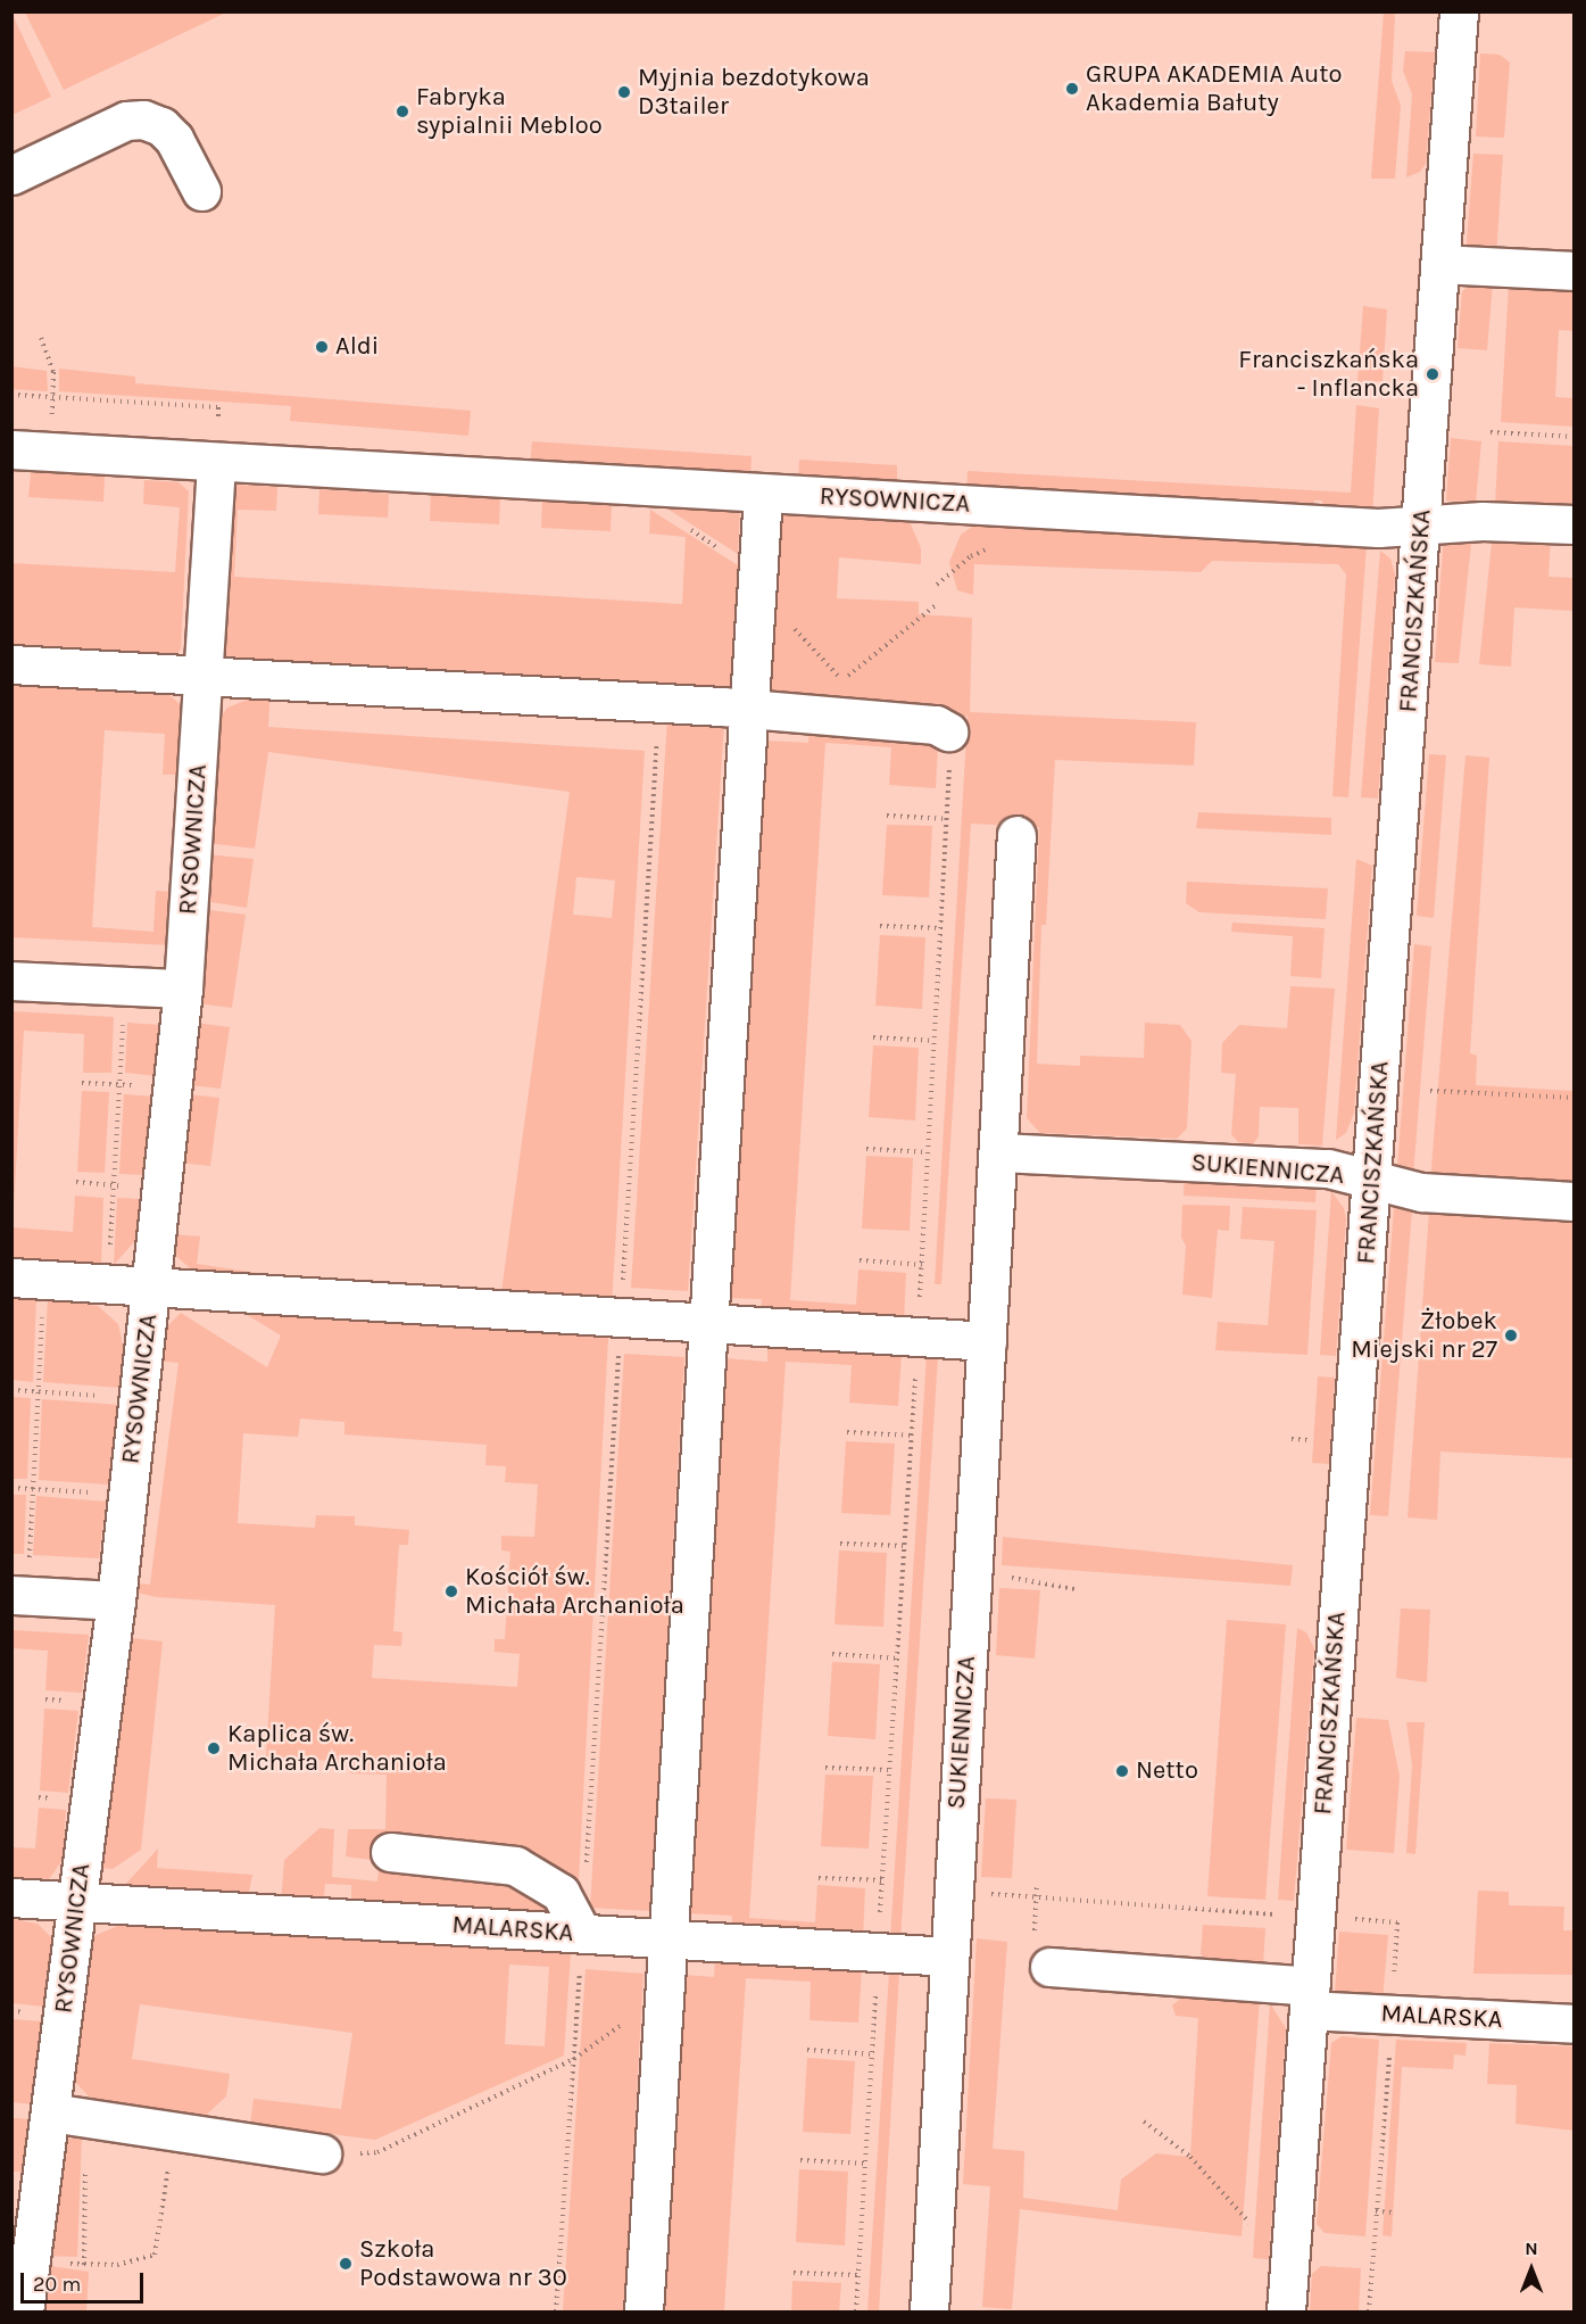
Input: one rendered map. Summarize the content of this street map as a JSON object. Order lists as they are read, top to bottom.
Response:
{
  "streets": {
    "street": [
      "RYSOWNICZA",
      "FRANCISZKAŃSKA",
      "SUKIENNICZA",
      "MALARSKA"
    ]
  },
  "crossings": [
    ["RYSOWNICZA", "FRANCISZKAŃSKA"],
    ["RYSOWNICZA", "MALARSKA"],
    ["FRANCISZKAŃSKA", "SUKIENNICZA"],
    ["FRANCISZKAŃSKA", "MALARSKA"],
    ["SUKIENNICZA", "MALARSKA"]
  ],
  "places": [
    "GRUPA AKADEMIA Auto Akademia Bałuty",
    "Myjnia bezdotykowa D3tailer",
    "Fabryka sypialnii Mebloo",
    "Aldi",
    "Franciszkańska - Inflancka",
    "Żłobek Miejski nr 27",
    "Kościół św. Michała Archanioła",
    "Kaplica św. Michała Archanioła",
    "Netto",
    "Szkoła Podstawowa nr 30"
  ],
  "scale_bar": "20 m",
  "north": "top"
}
